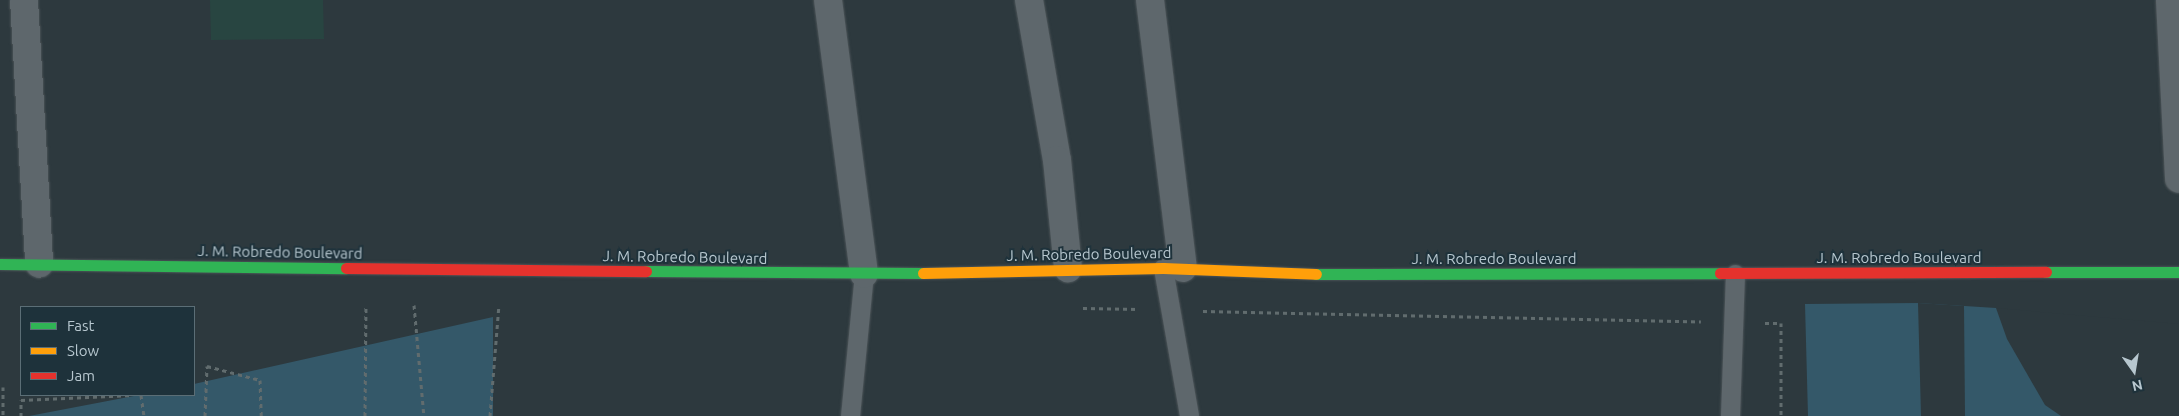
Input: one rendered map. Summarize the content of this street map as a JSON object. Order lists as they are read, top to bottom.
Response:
{
  "streets": {
    "main road": ["J. M. Robredo Boulevard"]
  },
  "legend": ["Fast", "Slow", "Jam"],
  "north": "bottom"
}
